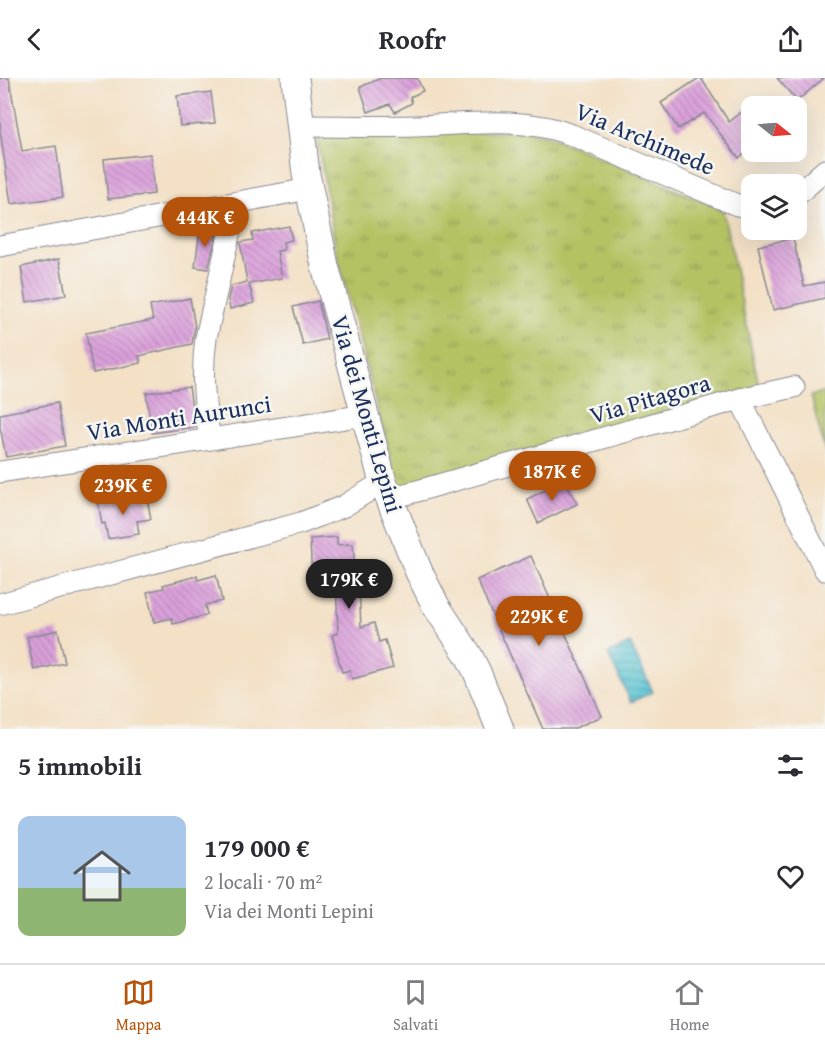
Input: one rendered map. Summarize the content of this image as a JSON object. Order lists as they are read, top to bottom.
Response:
{
  "streets": {
    "street": [
      "Via Archimede",
      "Via Pitagora",
      "Via dei Monti Lepini",
      "Via Monti Aurunci"
    ]
  },
  "crossings": [
    ["Via Archimede", "Via dei Monti Lepini"],
    ["Via Pitagora", "Via dei Monti Lepini"],
    ["Via dei Monti Lepini", "Via Monti Aurunci"]
  ],
  "north": "right",
  "page": {
    "header": "Roofr",
    "price": [
      "444K €",
      "187K €",
      "239K €",
      "179K €",
      "229K €"
    ],
    "heading": "5 immobili",
    "list": [
      {
        "name": "179 000 €",
        "note": "2 locali · 70 m² · Via dei Monti Lepini"
      }
    ],
    "tabs": ["Mappa", "Salvati", "Home"]
  }
}
